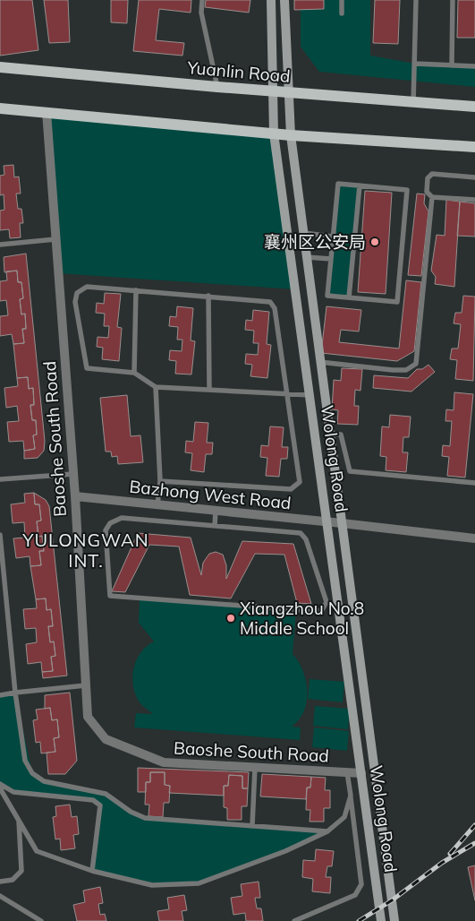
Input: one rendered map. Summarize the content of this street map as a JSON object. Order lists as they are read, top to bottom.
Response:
{
  "streets": {
    "main road": ["Yuanlin Road", "Wolong Road"],
    "street": ["Baoshe South Road", "Bazhong West Road"]
  },
  "crossings": [
    ["Yuanlin Road", "Wolong Road"],
    ["Baoshe South Road", "Wolong Road"],
    ["Baoshe South Road", "Bazhong West Road"],
    ["Wolong Road", "Bazhong West Road"]
  ],
  "districts": ["YULONGWAN INT."],
  "places": ["襄州区公安局", "Xiangzhou No.8 Middle School"]
}
